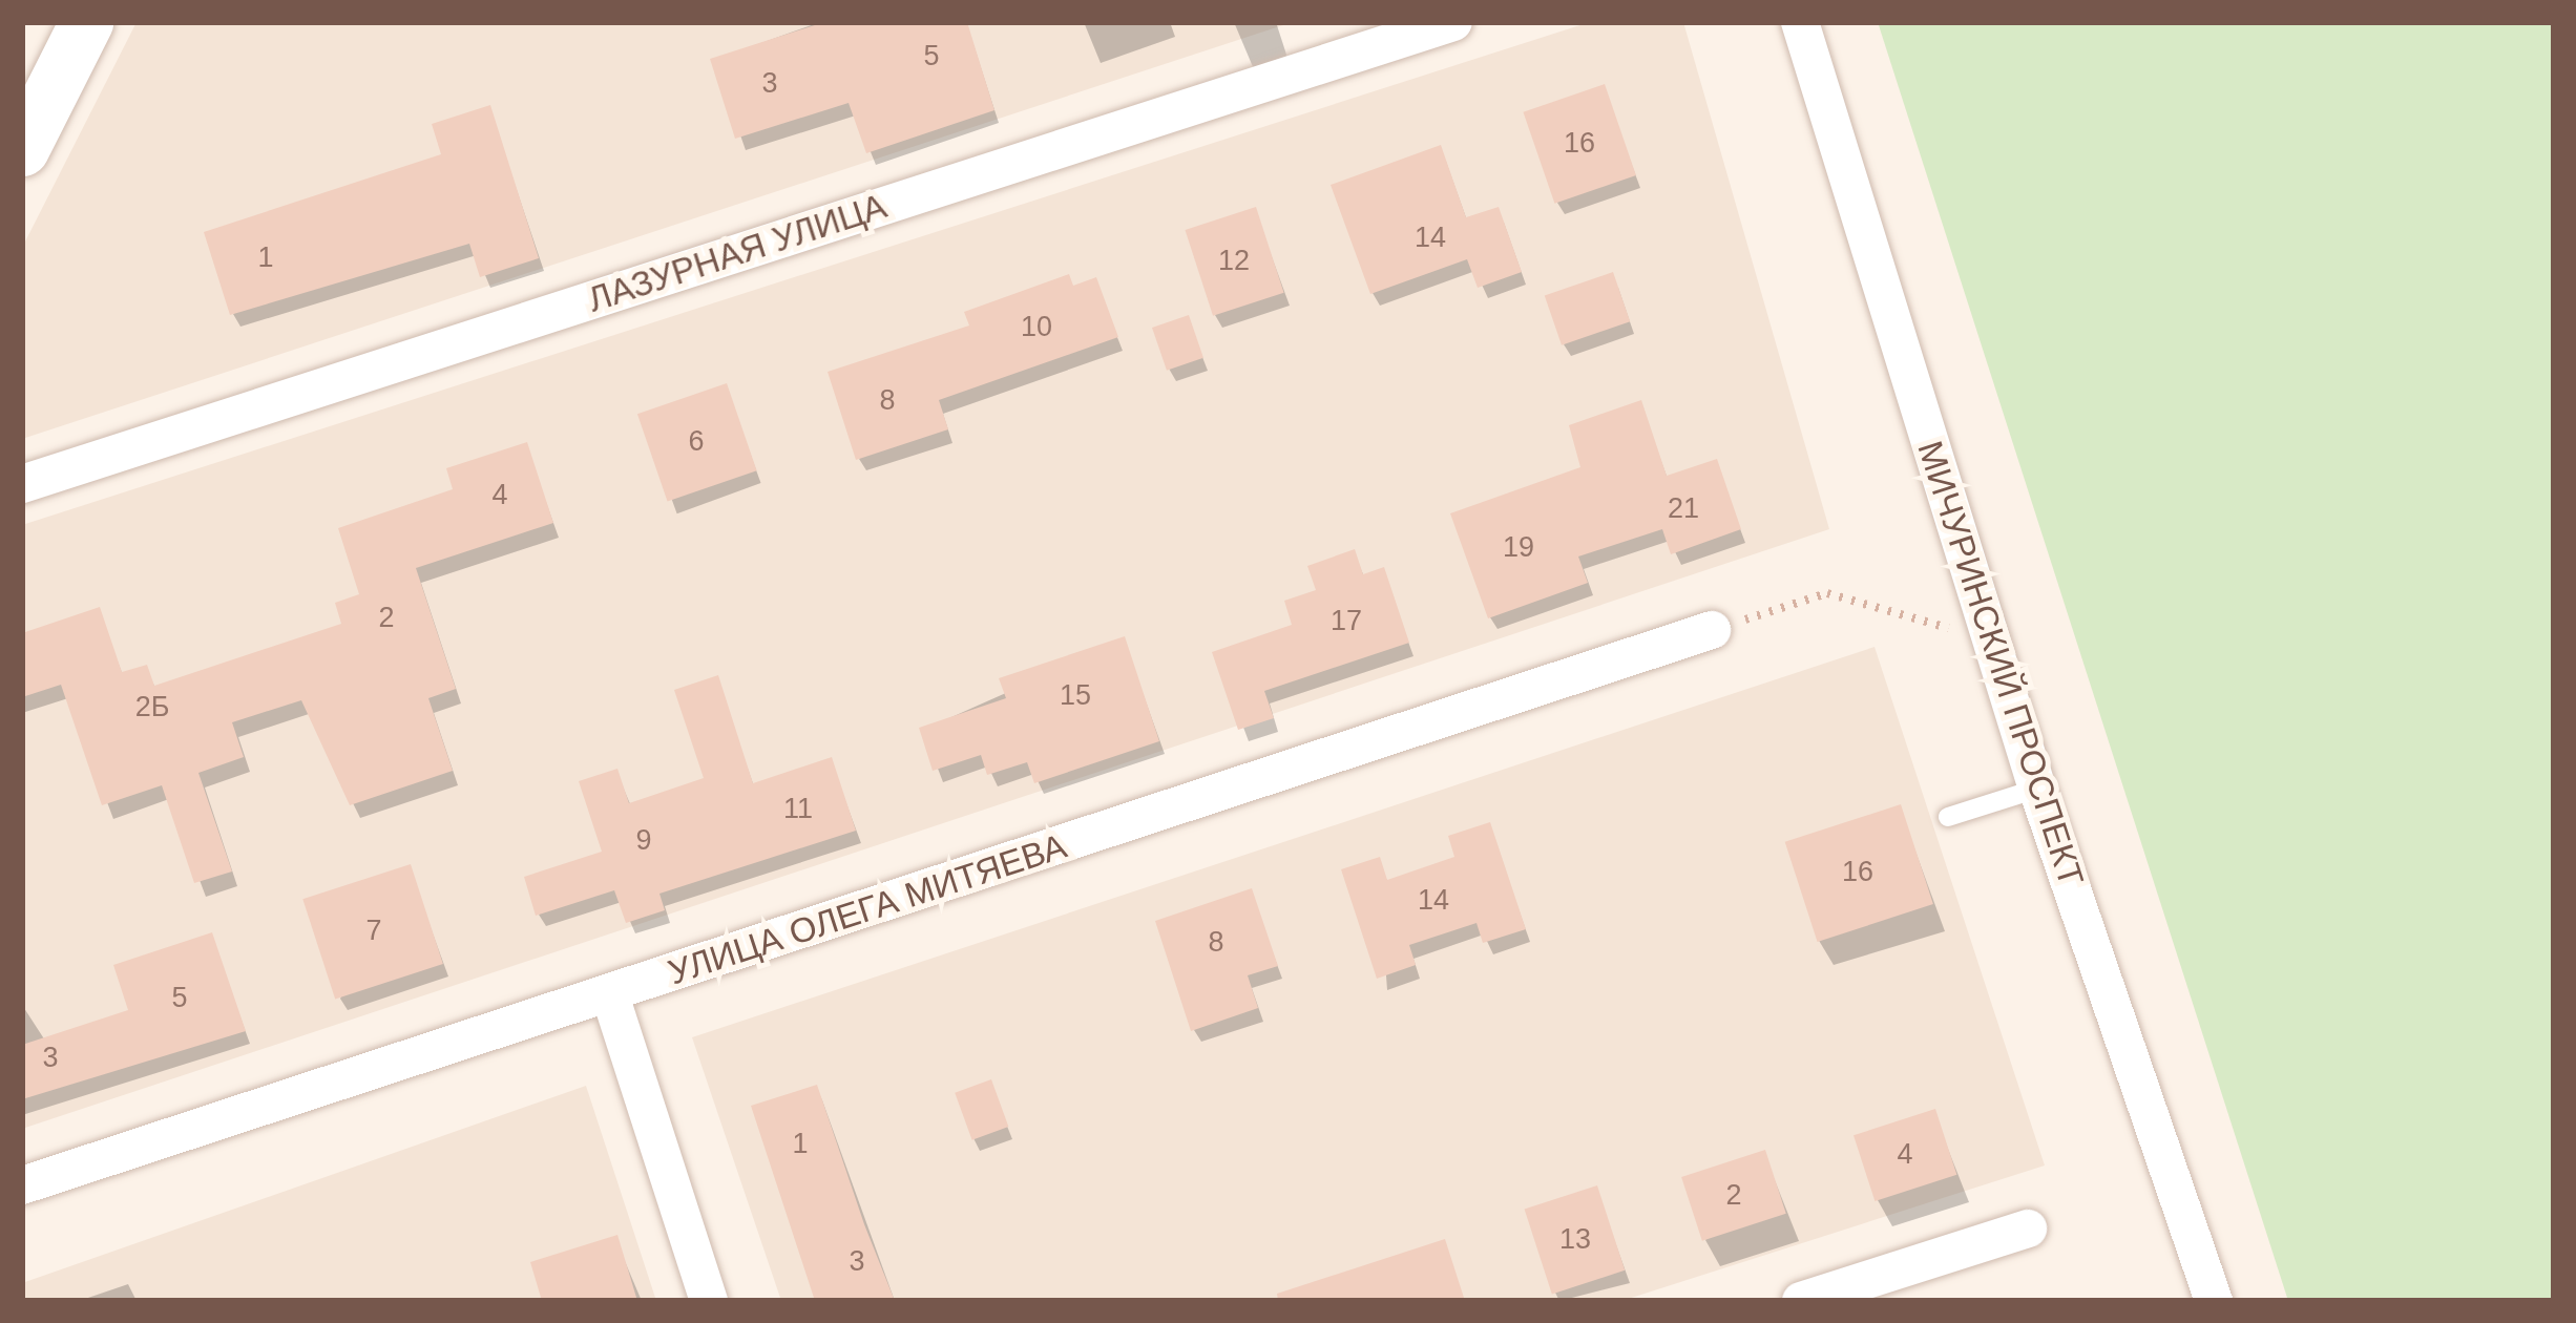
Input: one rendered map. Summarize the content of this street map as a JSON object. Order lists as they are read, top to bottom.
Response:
{
  "streets": {
    "street": ["ЛАЗУРНАЯ УЛИЦА", "МИЧУРИНСКИЙ ПРОСПЕКТ", "УЛИЦА ОЛЕГА МИТЯЕВА"]
  },
  "house_numbers": [
    "5",
    "3",
    "16",
    "14",
    "1",
    "12",
    "10",
    "8",
    "6",
    "4",
    "21",
    "19",
    "2",
    "17",
    "15",
    "2Б",
    "11",
    "9",
    "16",
    "14",
    "7",
    "8",
    "5",
    "3",
    "1",
    "4",
    "2",
    "13",
    "3"
  ]
}
